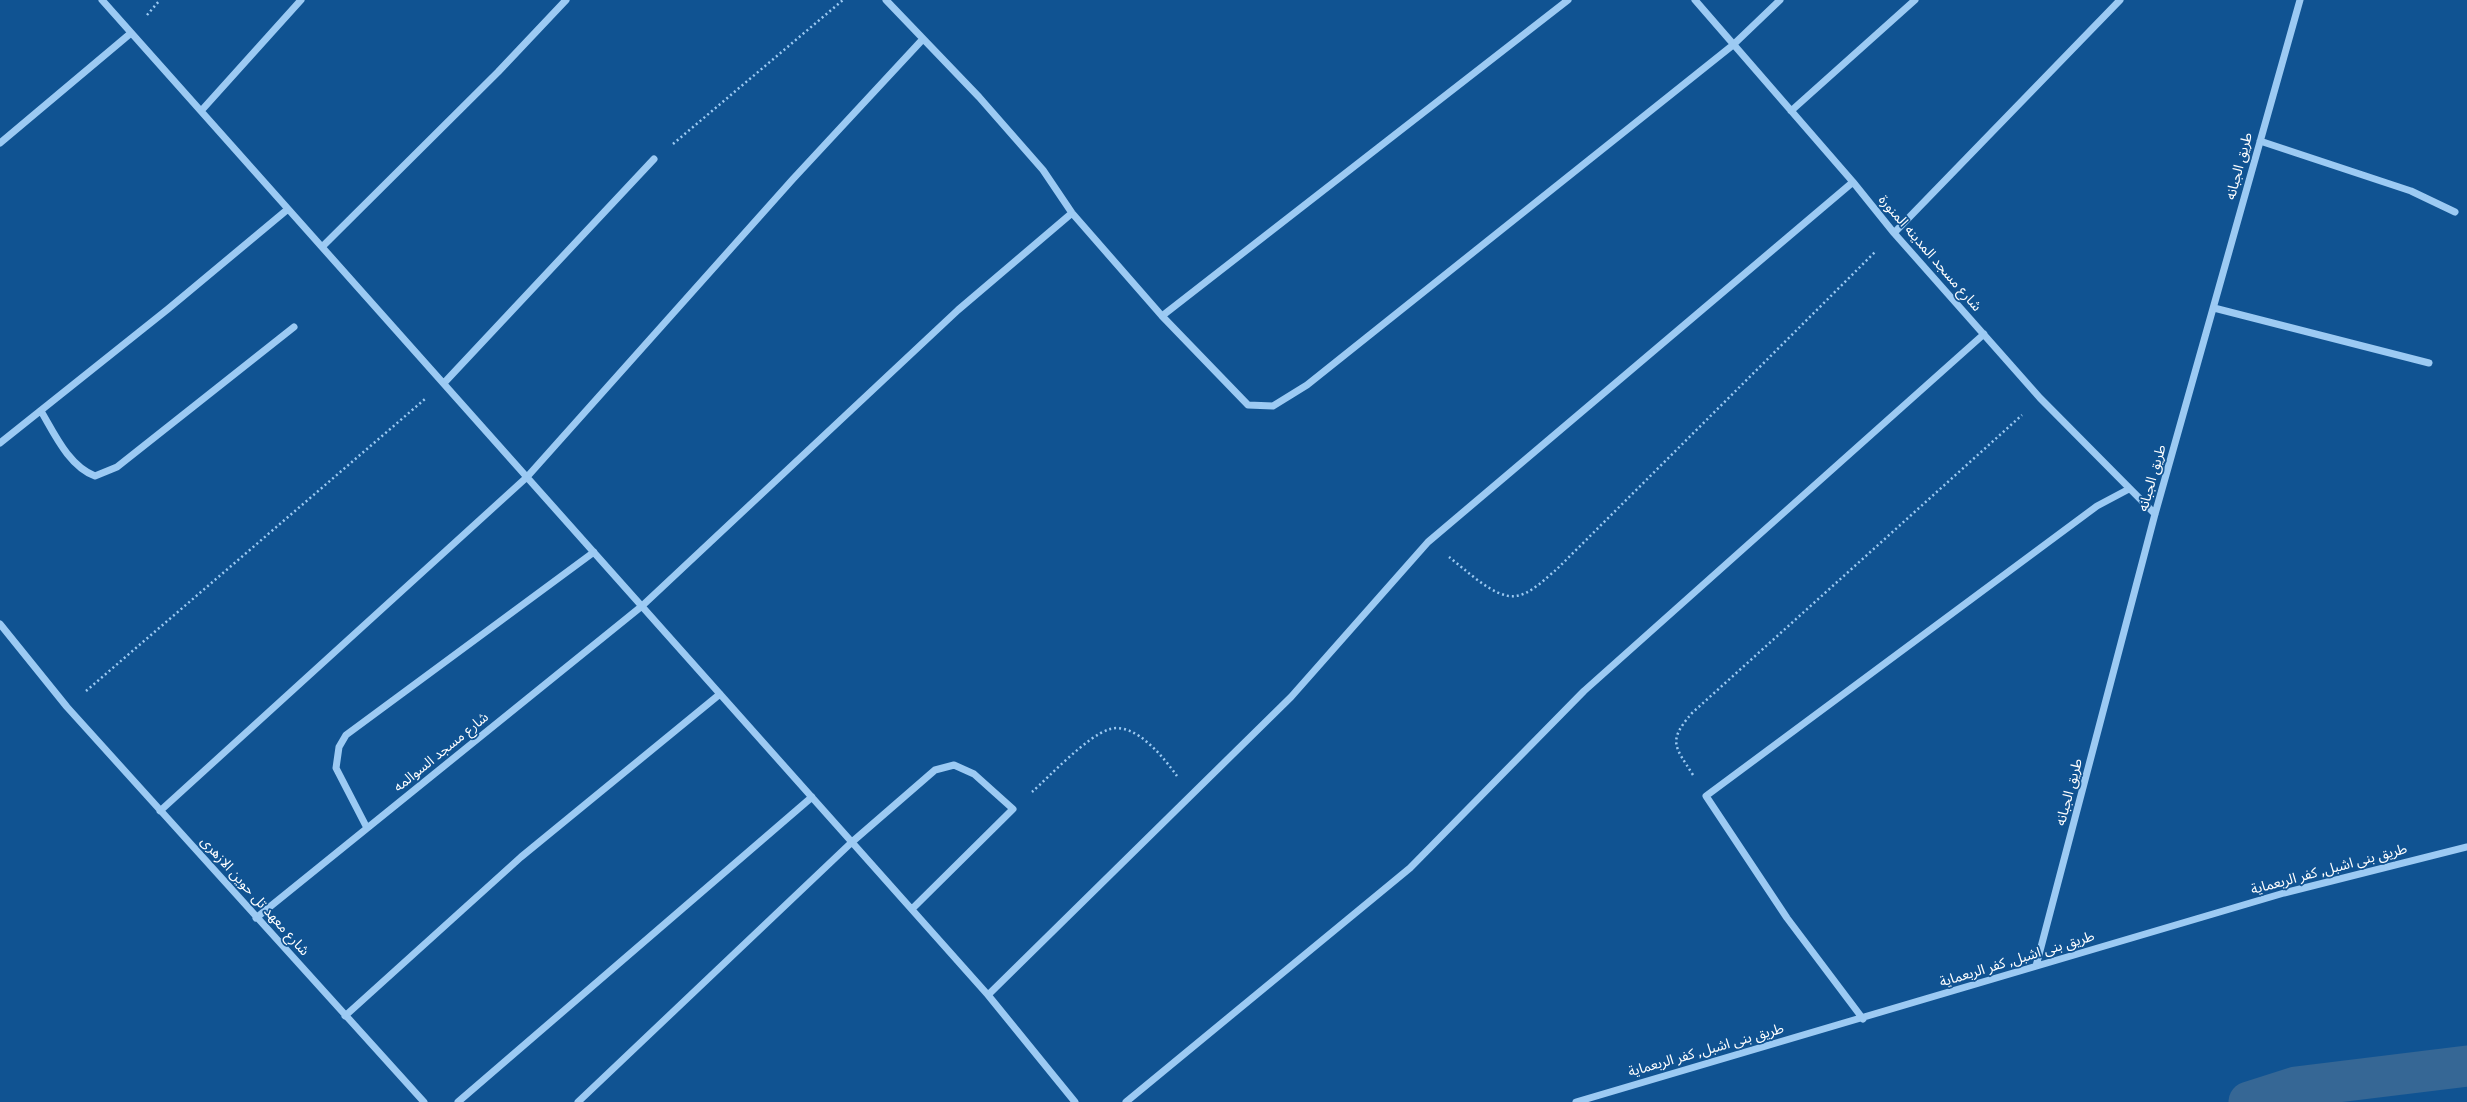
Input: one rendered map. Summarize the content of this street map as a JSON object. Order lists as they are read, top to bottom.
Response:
{
  "streets": {
    "street": [
      "طريق الجبانه",
      "شارع مسجد المدينه المنورة",
      "شارع مسجد السوالمه",
      "طريق بنى اشبل, كفر الربعماية",
      "شارع معهد تل حوين الازهرى"
    ]
  },
  "crossings": [
    ["طريق الجبانه", "شارع مسجد المدينه المنورة"],
    ["طريق الجبانه", "طريق بنى اشبل, كفر الربعماية"],
    ["شارع مسجد السوالمه", "شارع معهد تل حوين الازهرى"]
  ]
}
